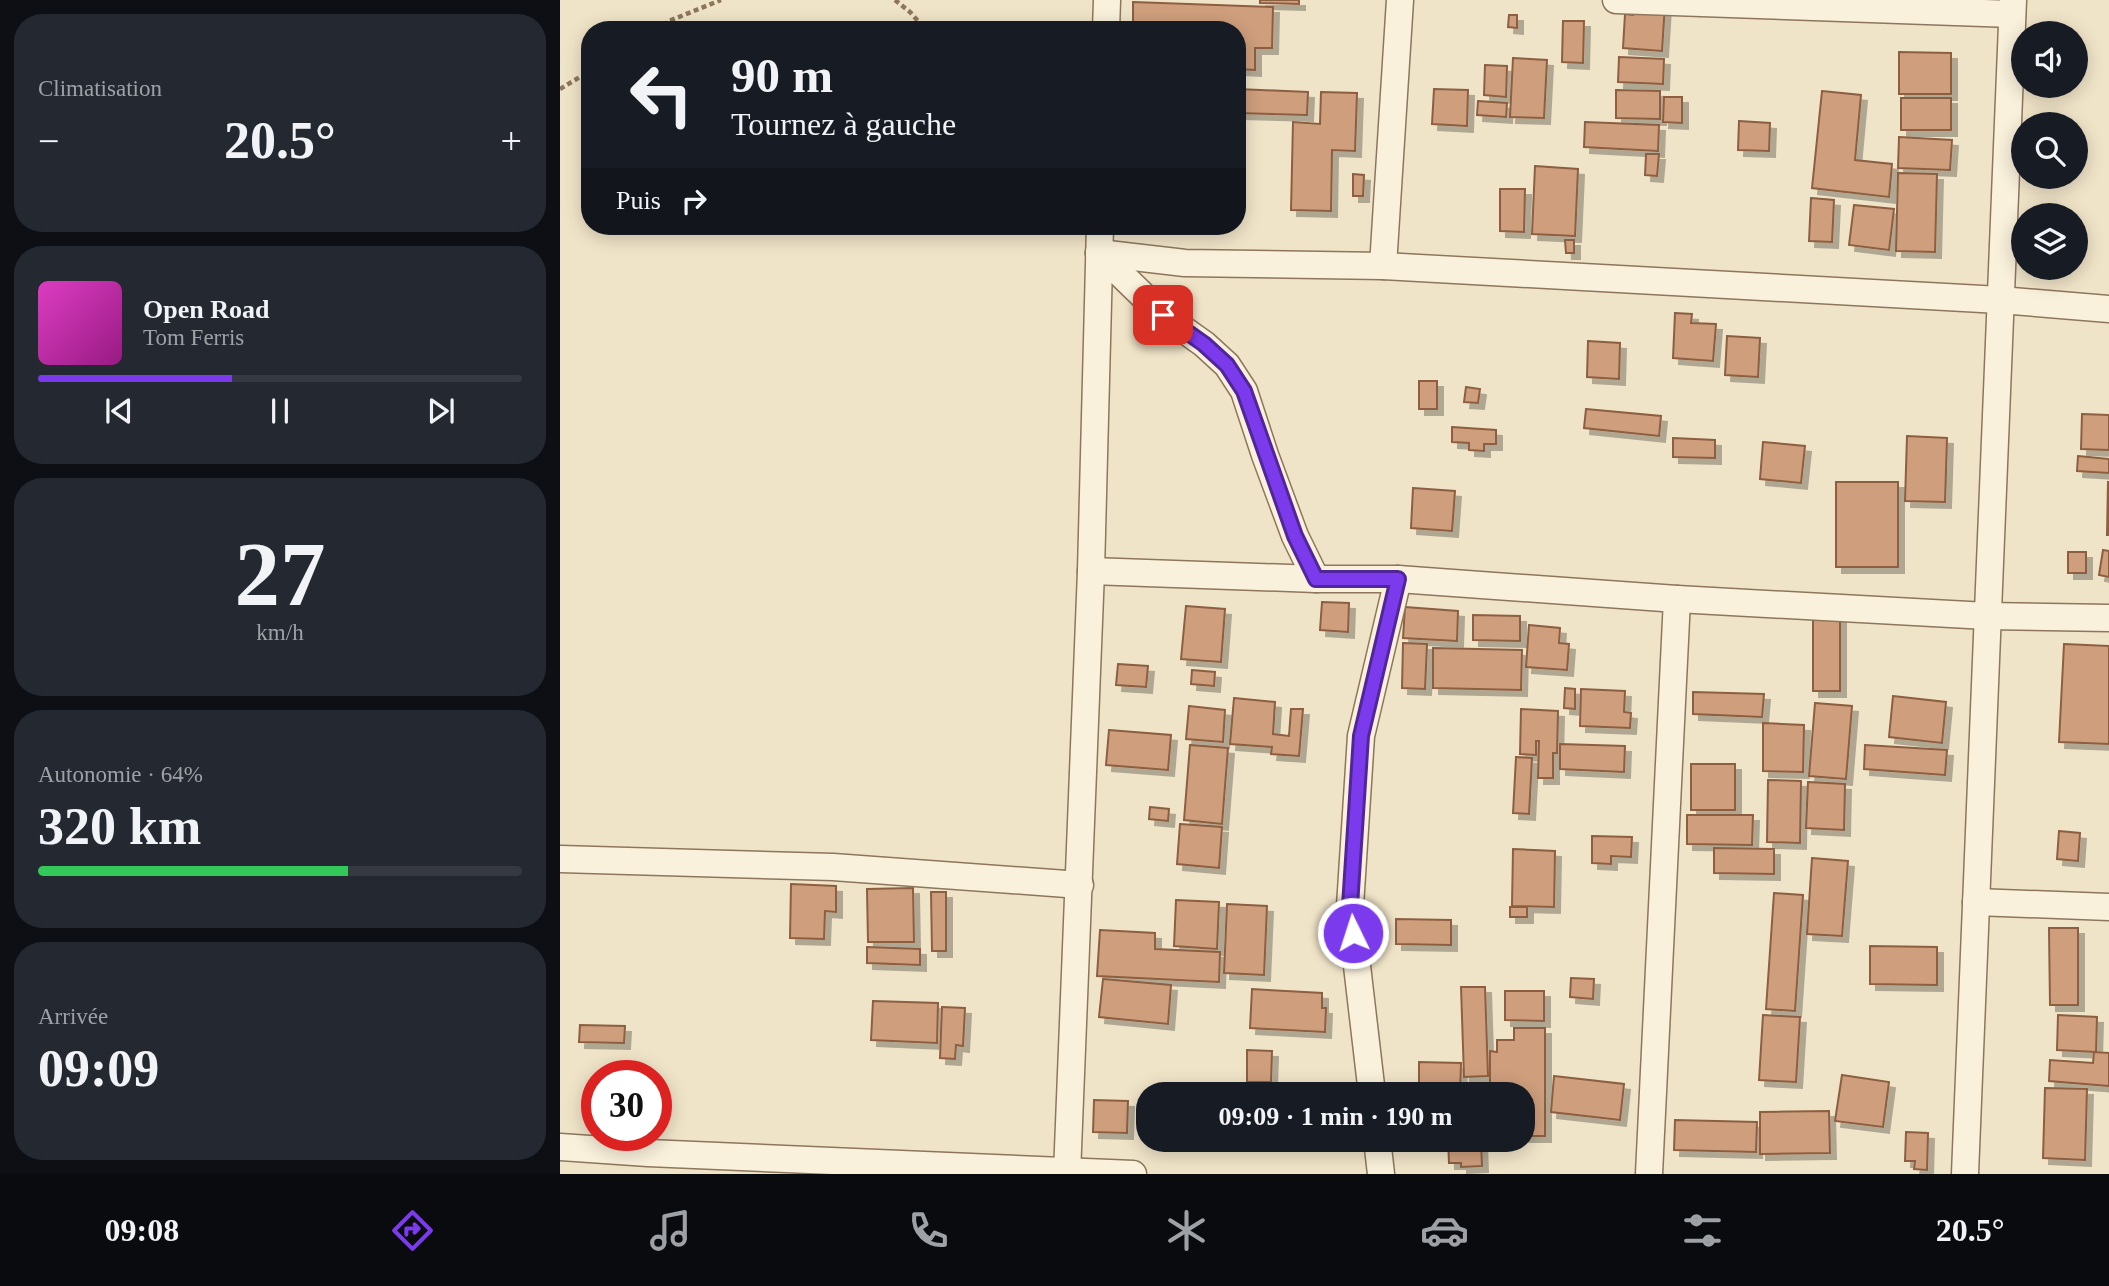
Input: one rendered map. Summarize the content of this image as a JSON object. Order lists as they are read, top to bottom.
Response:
{
  "page": {
    "tile": [
      "Climatisation",
      ["27", "km/h"],
      ["Autonomie · 64%", "320 km"],
      ["Arrivée", "09:09"]
    ],
    "turn": ["90 m", "Tournez à gauche"],
    "heat": ["−", "20.5°", "+"],
    "then": "Puis",
    "song": ["Open Road", "Tom Ferris"],
    "limit": "30",
    "trip": "09:09 · 1 min · 190 m",
    "tabs": ["09:08", "20.5°"]
  }
}
